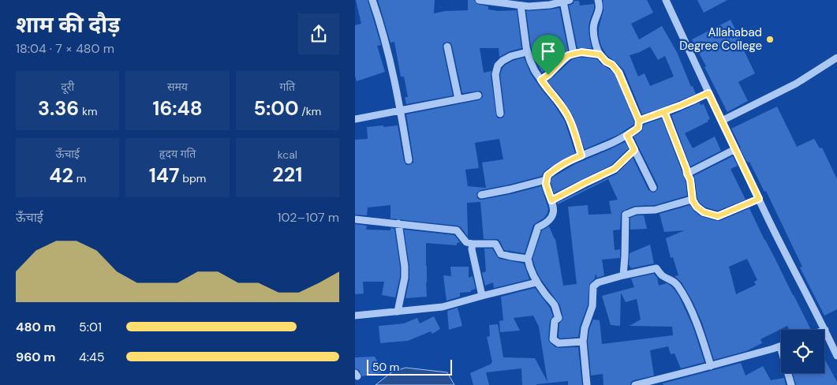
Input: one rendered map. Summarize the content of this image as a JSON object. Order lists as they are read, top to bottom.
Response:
{
  "places": ["Allahabad Degree College"],
  "scale_bar": "50 m",
  "page": {
    "heading": ["शाम की दौड़", "18:04 · 7 × 480 m"],
    "stats": [
      ["दूरी", "3.36 km"],
      ["समय", "16:48"],
      ["गति", "5:00 /km"],
      ["ऊँचाई", "42 m"],
      ["हृदय गति", "147 bpm"],
      ["kcal", "221"]
    ],
    "chart": ["ऊँचाई", "102–107 m"],
    "list": [
      {
        "name": "480 m",
        "note": "5:01"
      },
      {
        "name": "960 m",
        "note": "4:45"
      }
    ],
    "scale": "50 m"
  }
}
